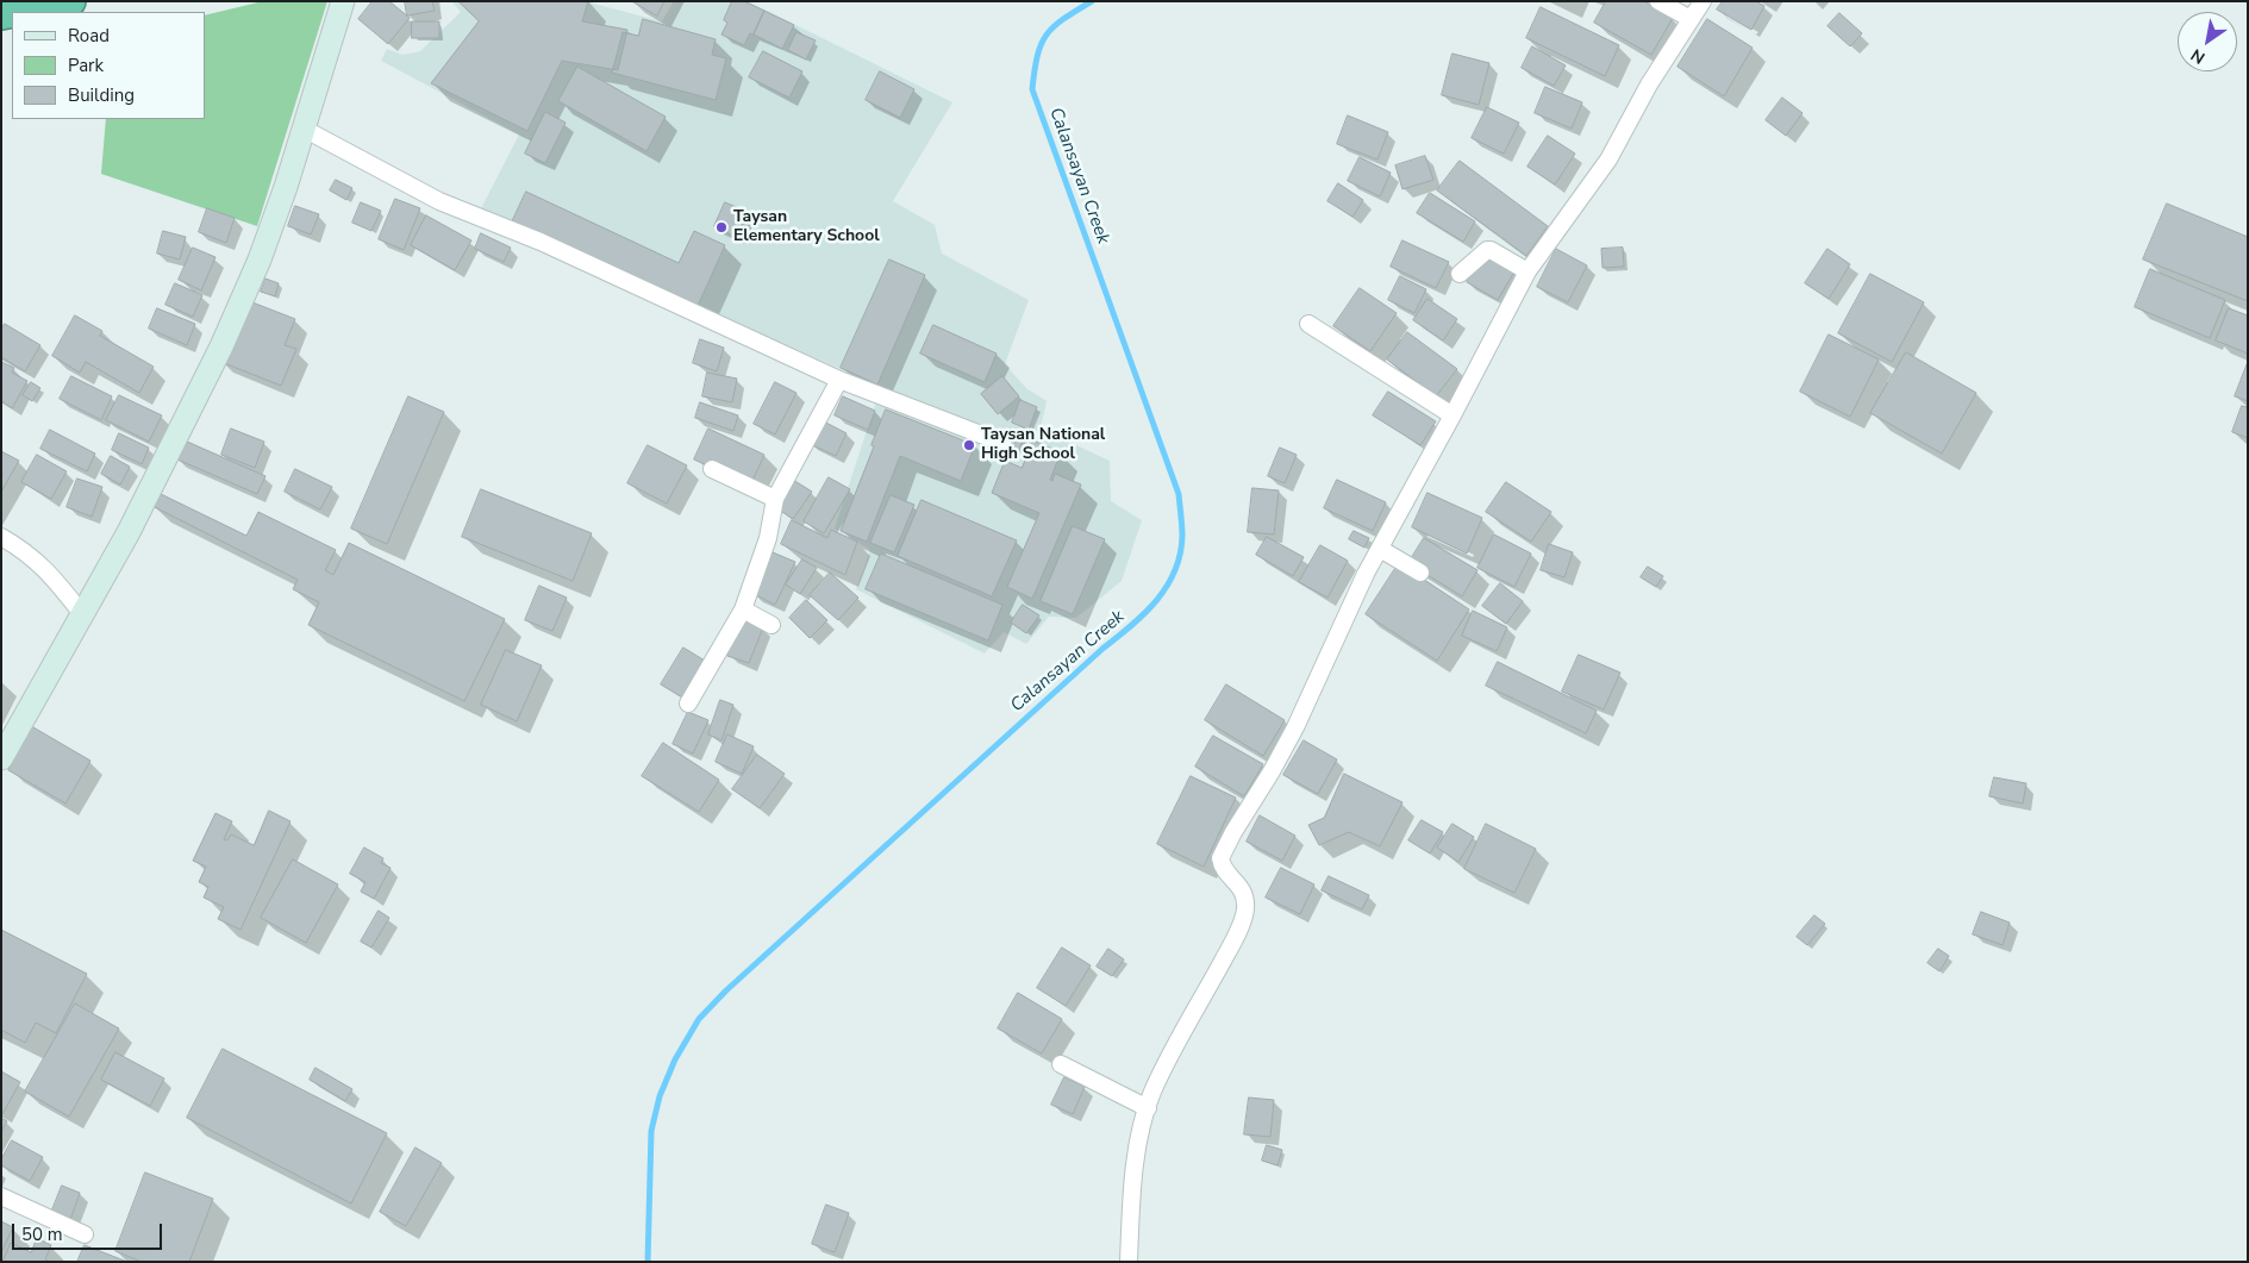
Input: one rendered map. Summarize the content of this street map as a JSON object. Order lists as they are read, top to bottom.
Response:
{
  "water": ["Calansayan Creek"],
  "places": ["Taysan Elementary School", "Taysan National High School"],
  "legend": ["Road", "Park", "Building"],
  "scale_bar": "50 m",
  "north": "bottom left"
}
